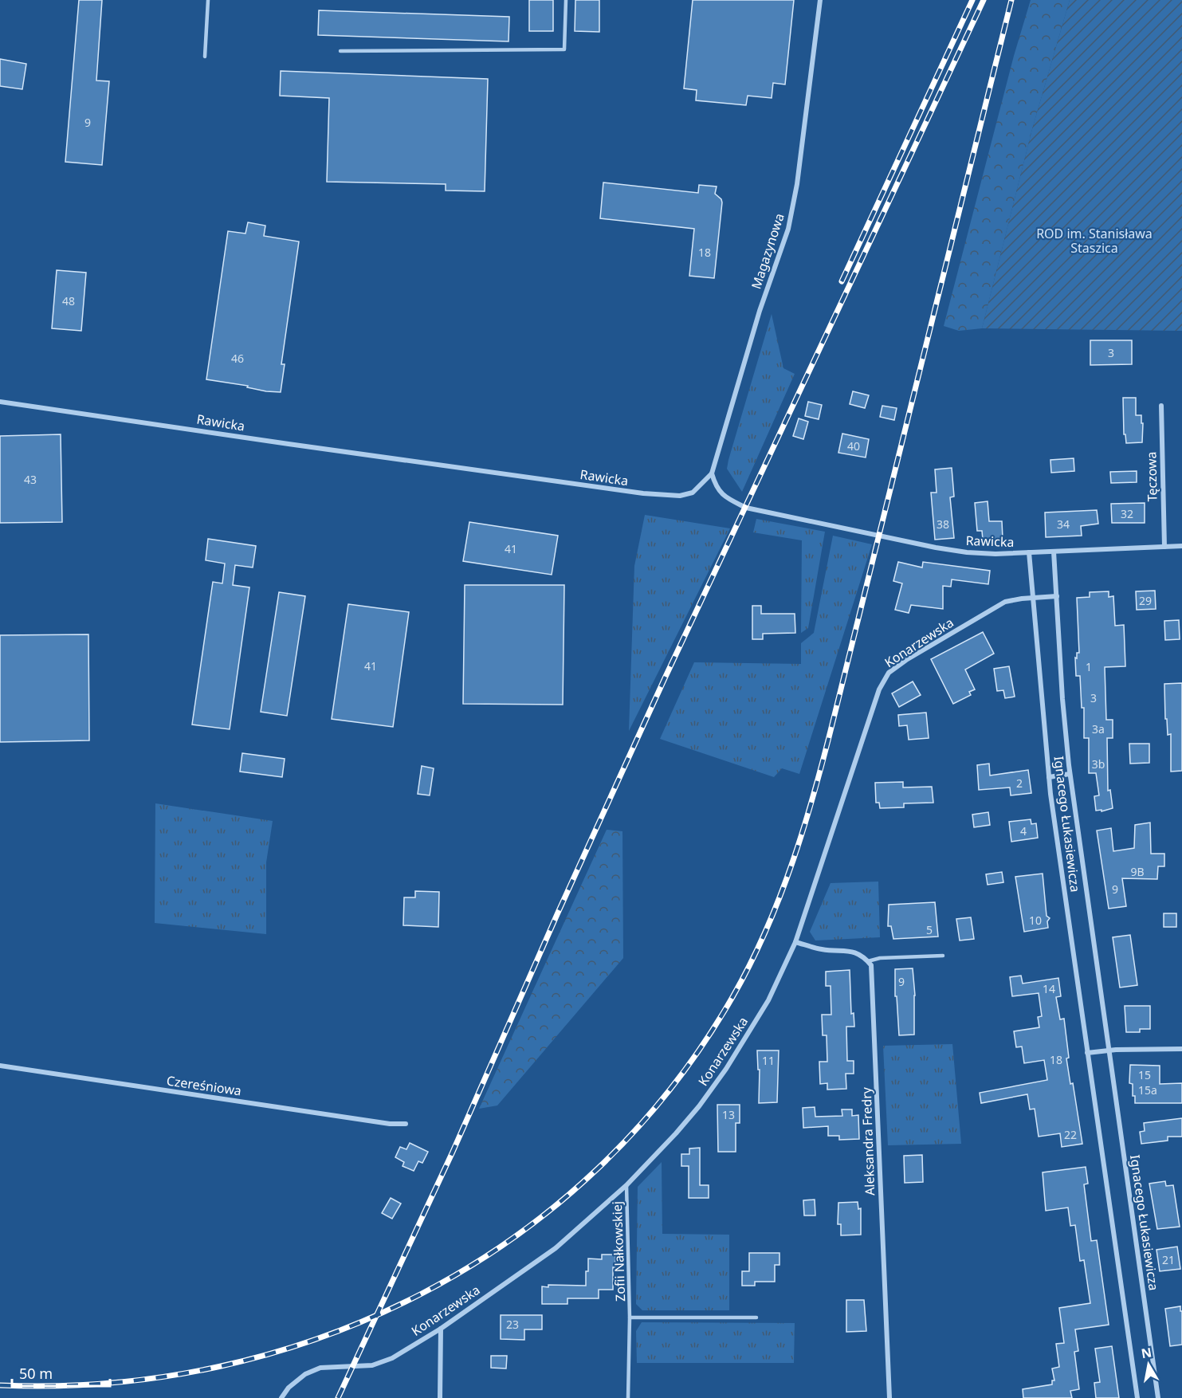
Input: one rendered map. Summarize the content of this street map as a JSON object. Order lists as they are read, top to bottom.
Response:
{
  "streets": {
    "street": [
      "Magazynowa",
      "Rawicka",
      "Tęczowa",
      "Konarzewska",
      "Ignacego Łukasiewicza",
      "Czereśniowa",
      "Aleksandra Fredry"
    ],
    "lane": ["Zofii Nałkowskiej"]
  },
  "crossings": [
    ["Magazynowa", "Rawicka"],
    ["Rawicka", "Tęczowa"],
    ["Rawicka", "Ignacego Łukasiewicza"],
    ["Konarzewska", "Ignacego Łukasiewicza"],
    ["Konarzewska", "Zofii Nałkowskiej"]
  ],
  "parks": ["ROD im. Stanisława Staszica"],
  "house_numbers": [
    "9",
    "18",
    "48",
    "3",
    "46",
    "40",
    "43",
    "32",
    "38",
    "34",
    "41",
    "29",
    "41",
    "1",
    "3",
    "3a",
    "3b",
    "2",
    "4",
    "9B",
    "9",
    "10",
    "5",
    "9",
    "14",
    "18",
    "11",
    "15",
    "15a",
    "13",
    "22",
    "21",
    "23"
  ],
  "scale_bar": "50 m",
  "north": "top"
}
